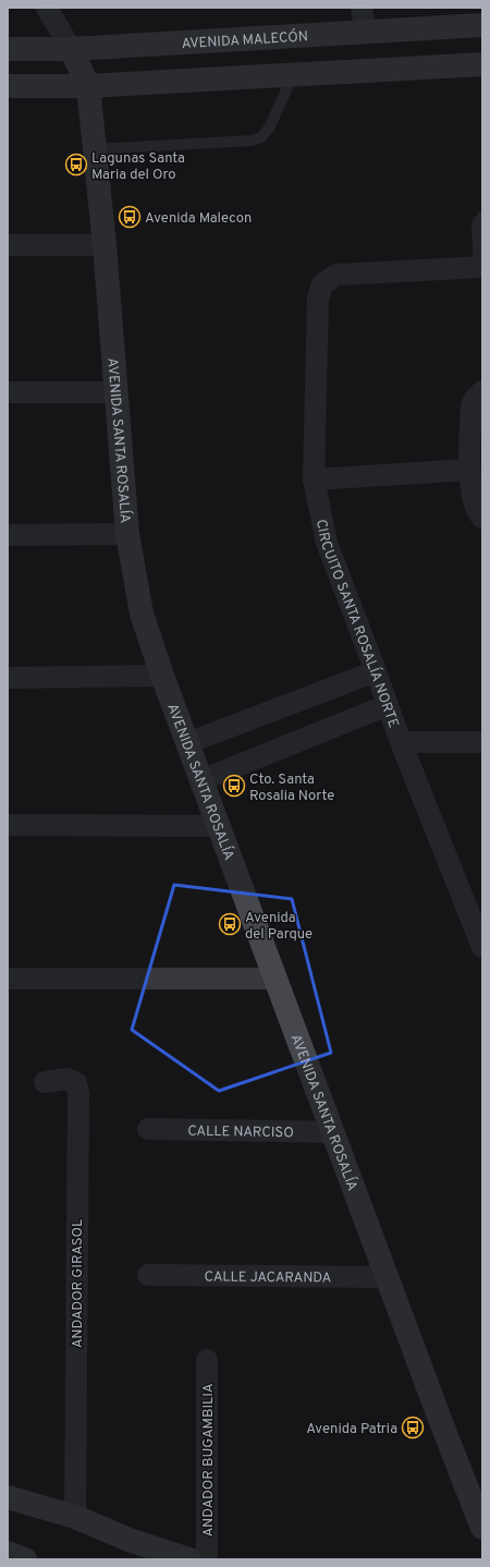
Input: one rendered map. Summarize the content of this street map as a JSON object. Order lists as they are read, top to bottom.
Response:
{
  "streets": {
    "street": [
      "AVENIDA MALECÓN",
      "AVENIDA SANTA ROSALÍA",
      "CIRCUITO SANTA ROSALÍA NORTE",
      "CALLE NARCISO",
      "CALLE JACARANDA",
      "ANDADOR GIRASOL",
      "ANDADOR BUGAMBILIA"
    ]
  },
  "crossings": [
    ["AVENIDA MALECÓN", "AVENIDA SANTA ROSALÍA"],
    ["AVENIDA SANTA ROSALÍA", "CALLE NARCISO"],
    ["AVENIDA SANTA ROSALÍA", "CALLE JACARANDA"]
  ],
  "places": {
    "bus stop": [
      "Lagunas Santa Maria del Oro",
      "Avenida Malecon",
      "Cto. Santa Rosalia Norte",
      "Avenida del Parque",
      "Avenida Patria"
    ]
  }
}
